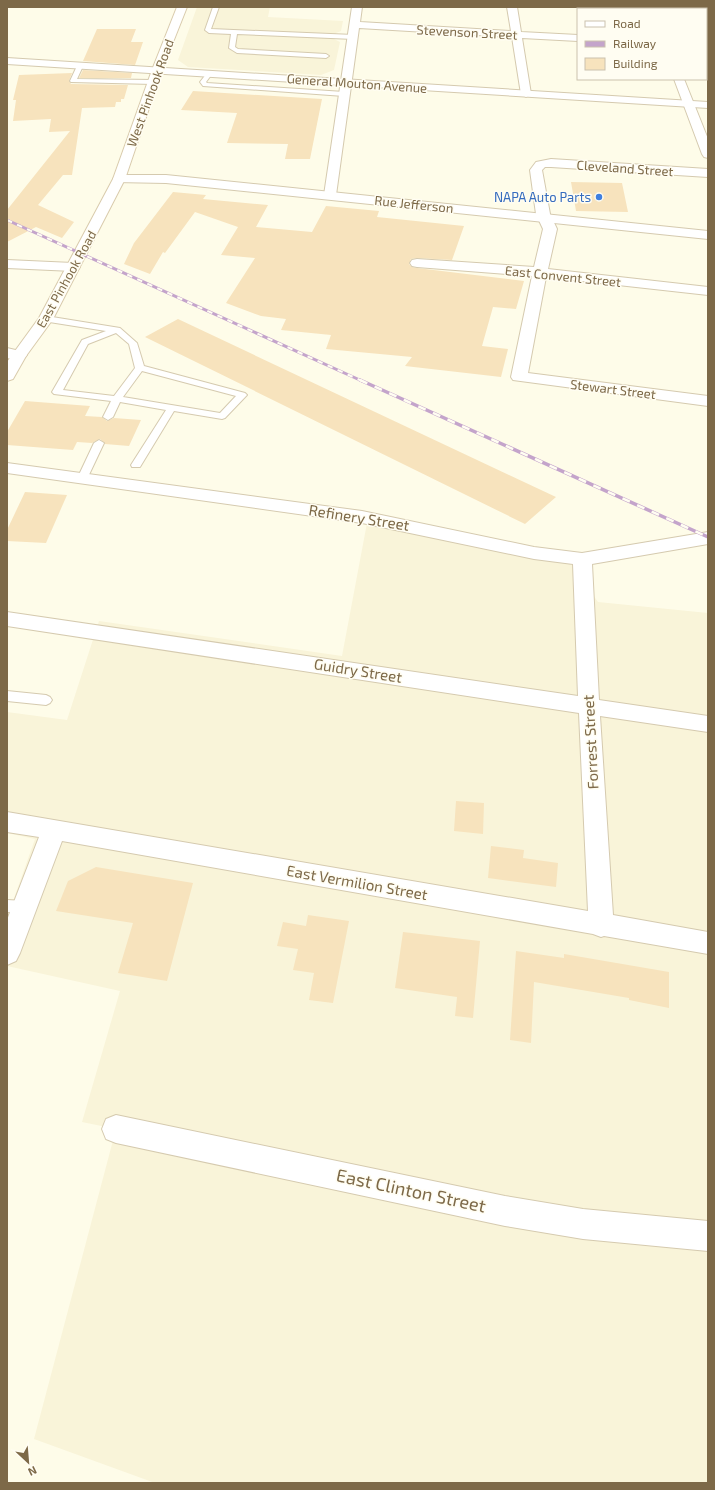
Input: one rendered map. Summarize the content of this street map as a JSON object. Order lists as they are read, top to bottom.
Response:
{
  "streets": {
    "street": [
      "Stevenson Street",
      "General Mouton Avenue",
      "West Pinhook Road",
      "Cleveland Street",
      "Rue Jefferson",
      "East Convent Street",
      "East Pinhook Road",
      "Stewart Street",
      "Refinery Street",
      "Guidry Street",
      "Forrest Street",
      "East Vermilion Street",
      "East Clinton Street"
    ]
  },
  "crossings": [
    ["General Mouton Avenue", "West Pinhook Road"],
    ["West Pinhook Road", "Rue Jefferson"],
    ["West Pinhook Road", "East Pinhook Road"],
    ["Cleveland Street", "Rue Jefferson"],
    ["Rue Jefferson", "East Pinhook Road"],
    ["East Convent Street", "Stewart Street"],
    ["Refinery Street", "Forrest Street"],
    ["Guidry Street", "Forrest Street"],
    ["Forrest Street", "East Vermilion Street"]
  ],
  "places": ["NAPA Auto Parts"],
  "legend": ["Road", "Railway", "Building"],
  "north": "bottom right"
}
